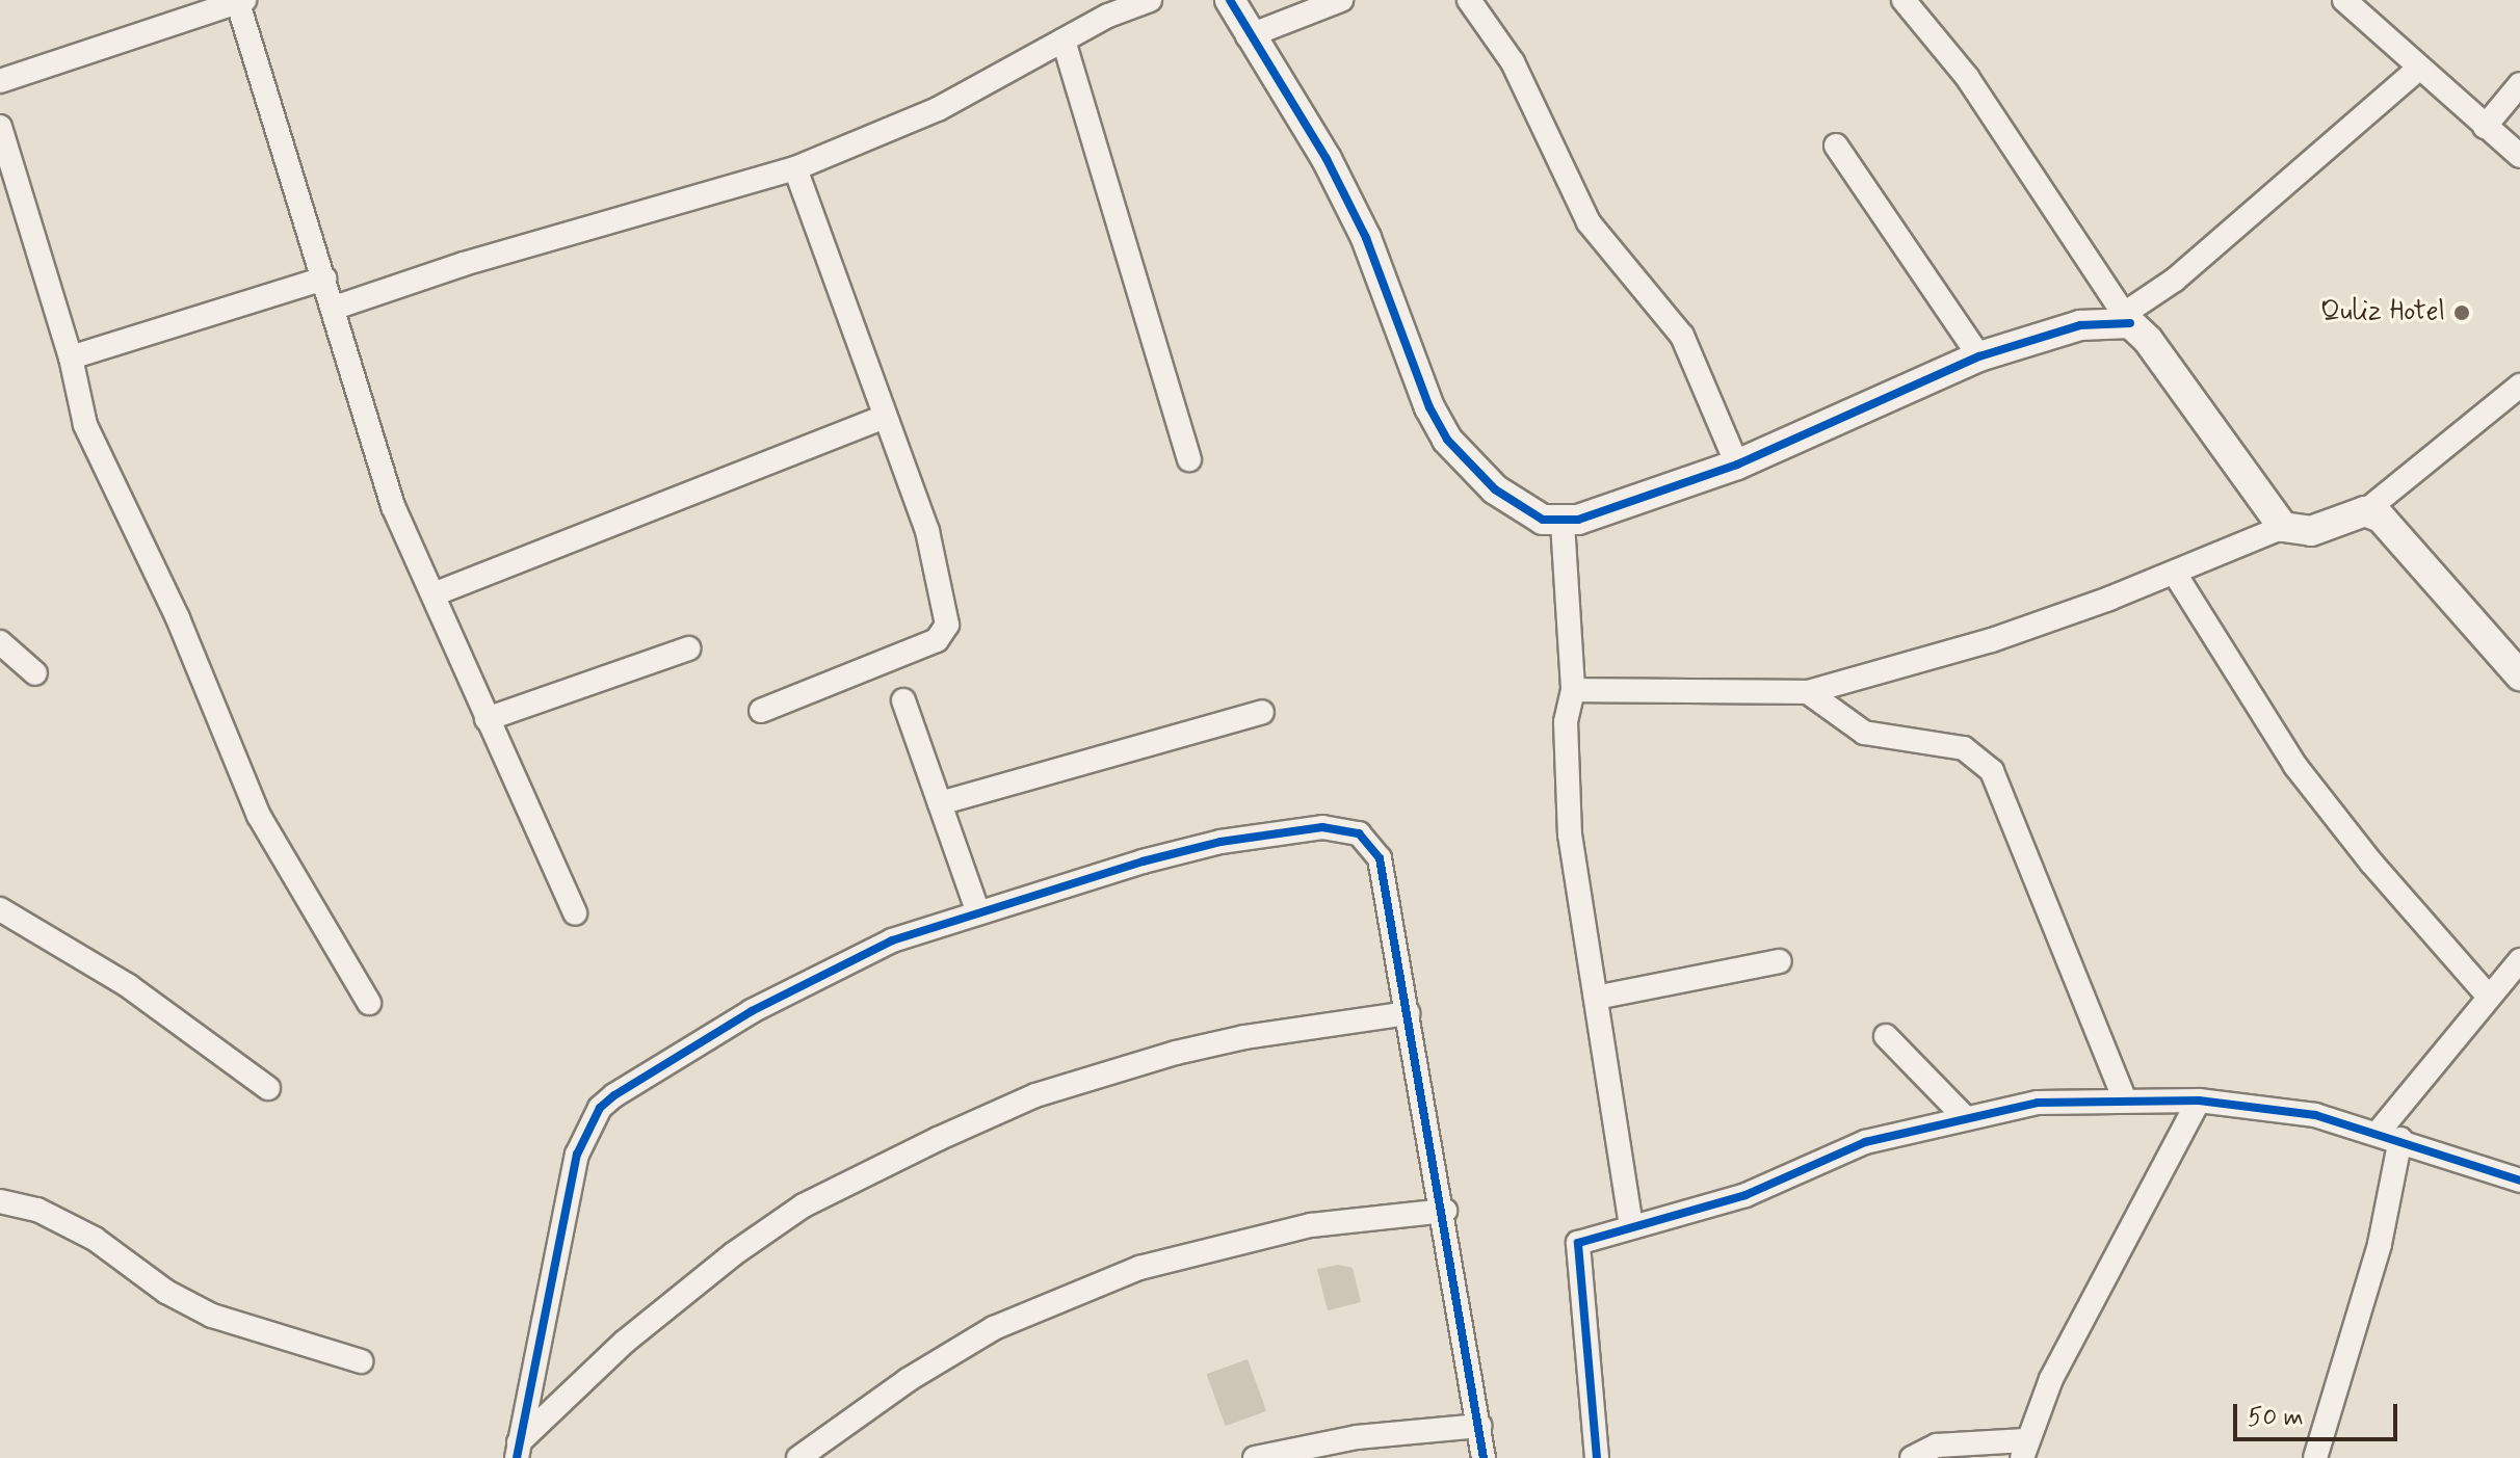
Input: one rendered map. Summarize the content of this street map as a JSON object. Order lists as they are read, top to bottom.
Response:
{
  "places": ["Quliz Hotel"],
  "scale_bar": "50 m"
}
